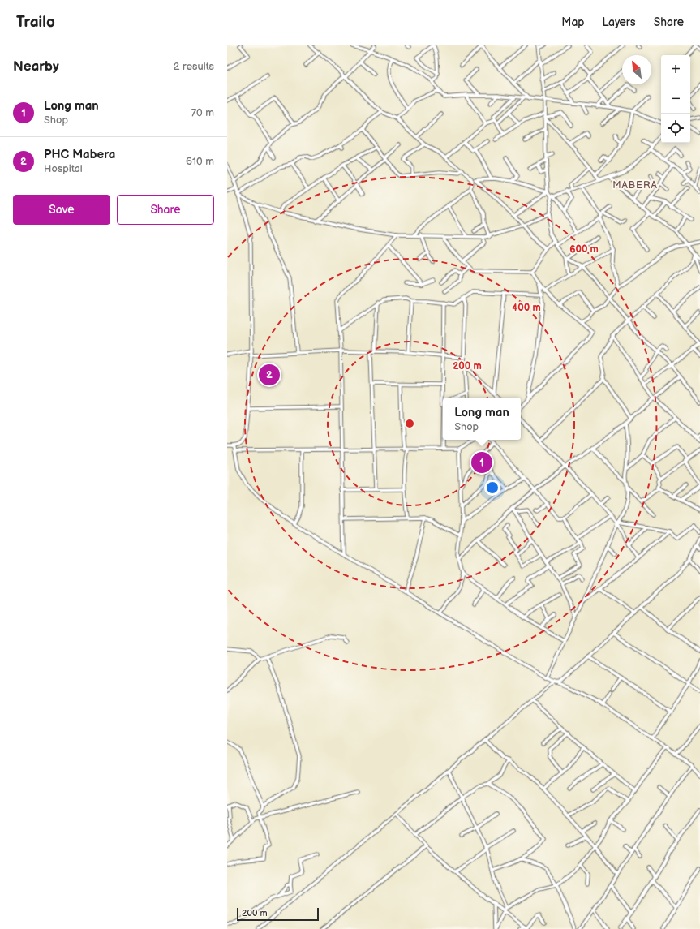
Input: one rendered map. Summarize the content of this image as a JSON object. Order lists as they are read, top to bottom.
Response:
{
  "districts": ["MABERA"],
  "scale_bar": "200 m",
  "north": "top left",
  "page": {
    "header": "Trailo",
    "nav": ["Map", "Layers", "Share"],
    "heading": ["Nearby", "2 results"],
    "map_buttons": ["+", "−"],
    "list": [
      {
        "mark": "1",
        "name": "Long man",
        "note": "Shop",
        "value": "70 m"
      },
      {
        "mark": "2",
        "name": "PHC Mabera",
        "note": "Hospital",
        "value": "610 m"
      }
    ],
    "buttons": ["Save", "Share"],
    "pins": ["2", "1"],
    "popup": ["Long man", "Shop"],
    "scale": "200 m"
  },
  "rings": ["600 m", "400 m", "200 m"]
}
